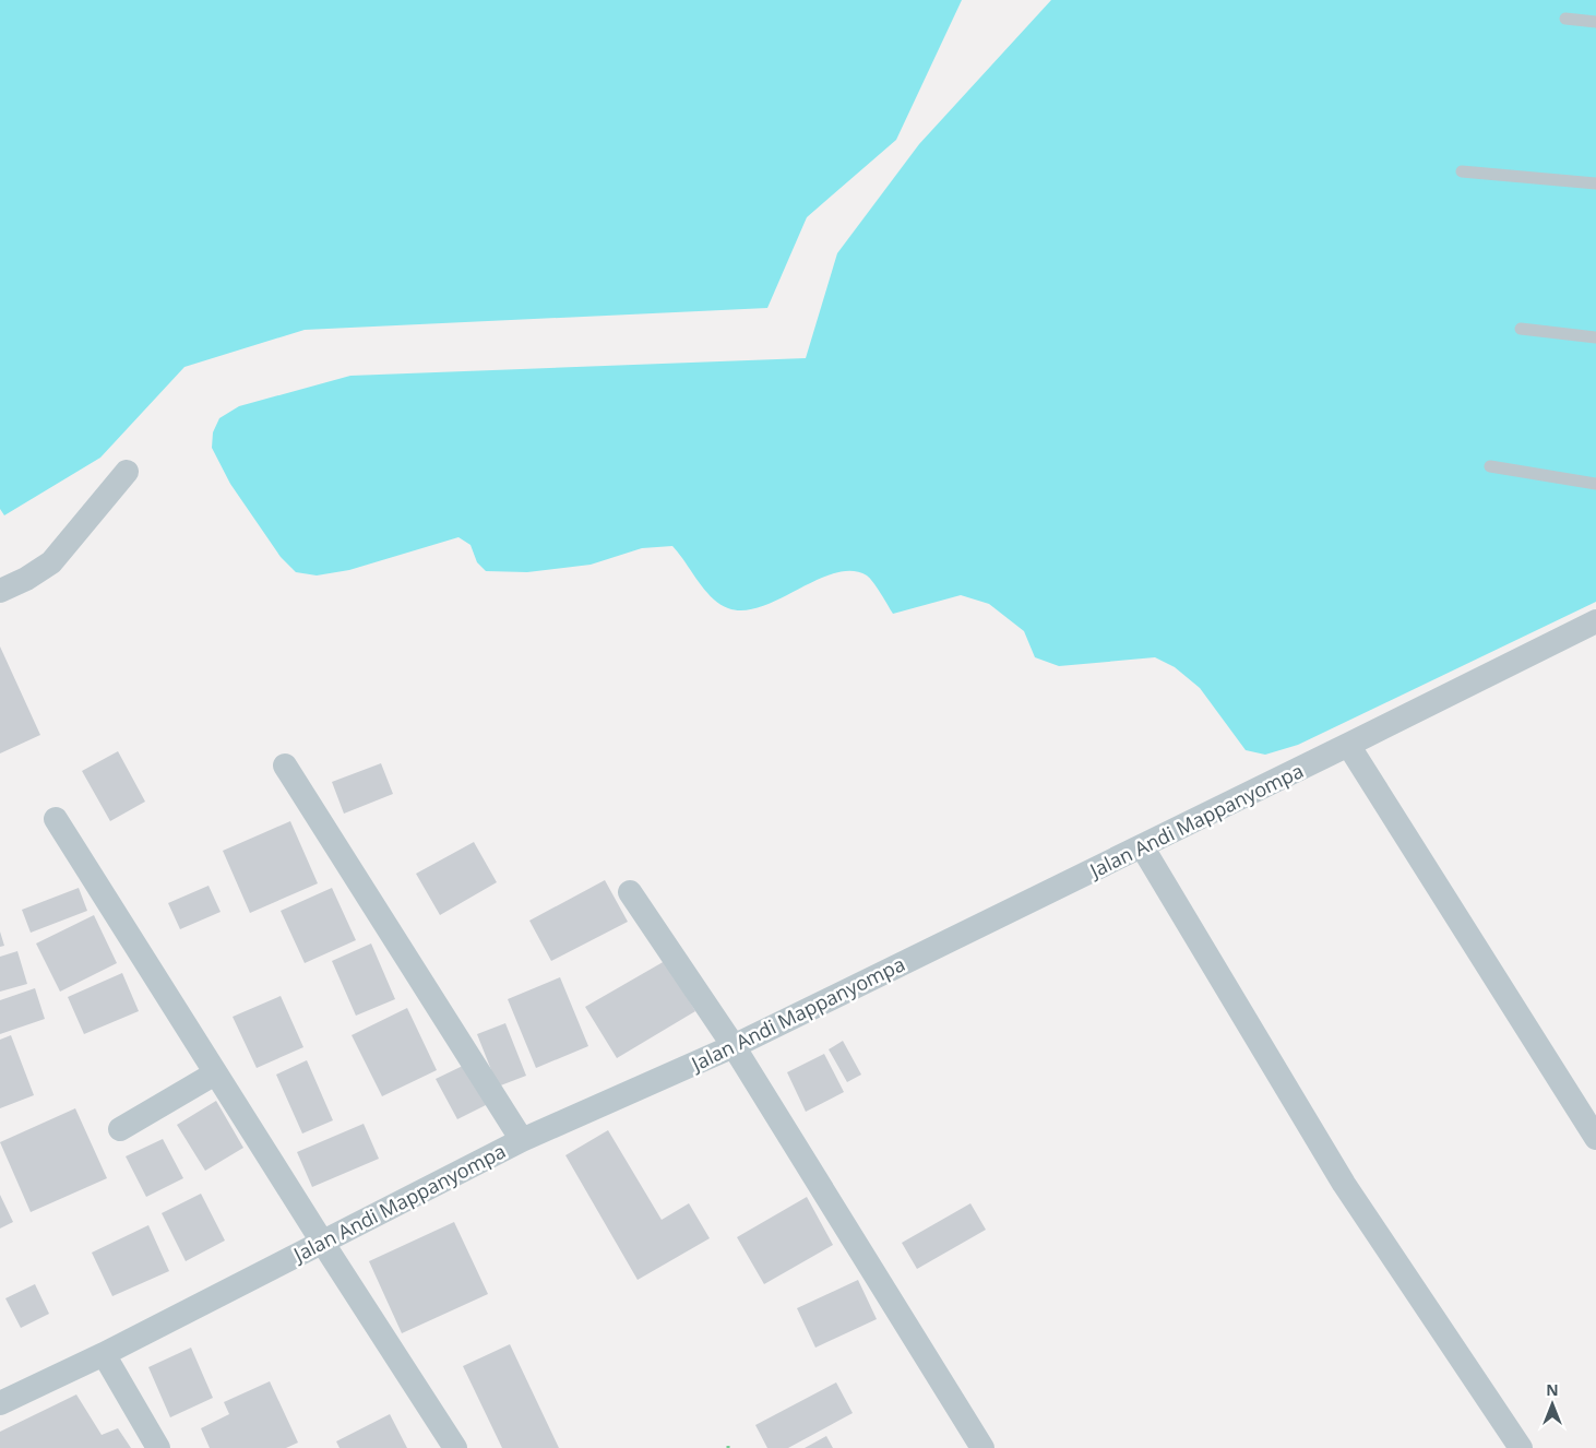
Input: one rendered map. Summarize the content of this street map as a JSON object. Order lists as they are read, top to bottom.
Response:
{
  "streets": {
    "street": ["Jalan Andi Mappanyompa"]
  },
  "north": "top"
}
